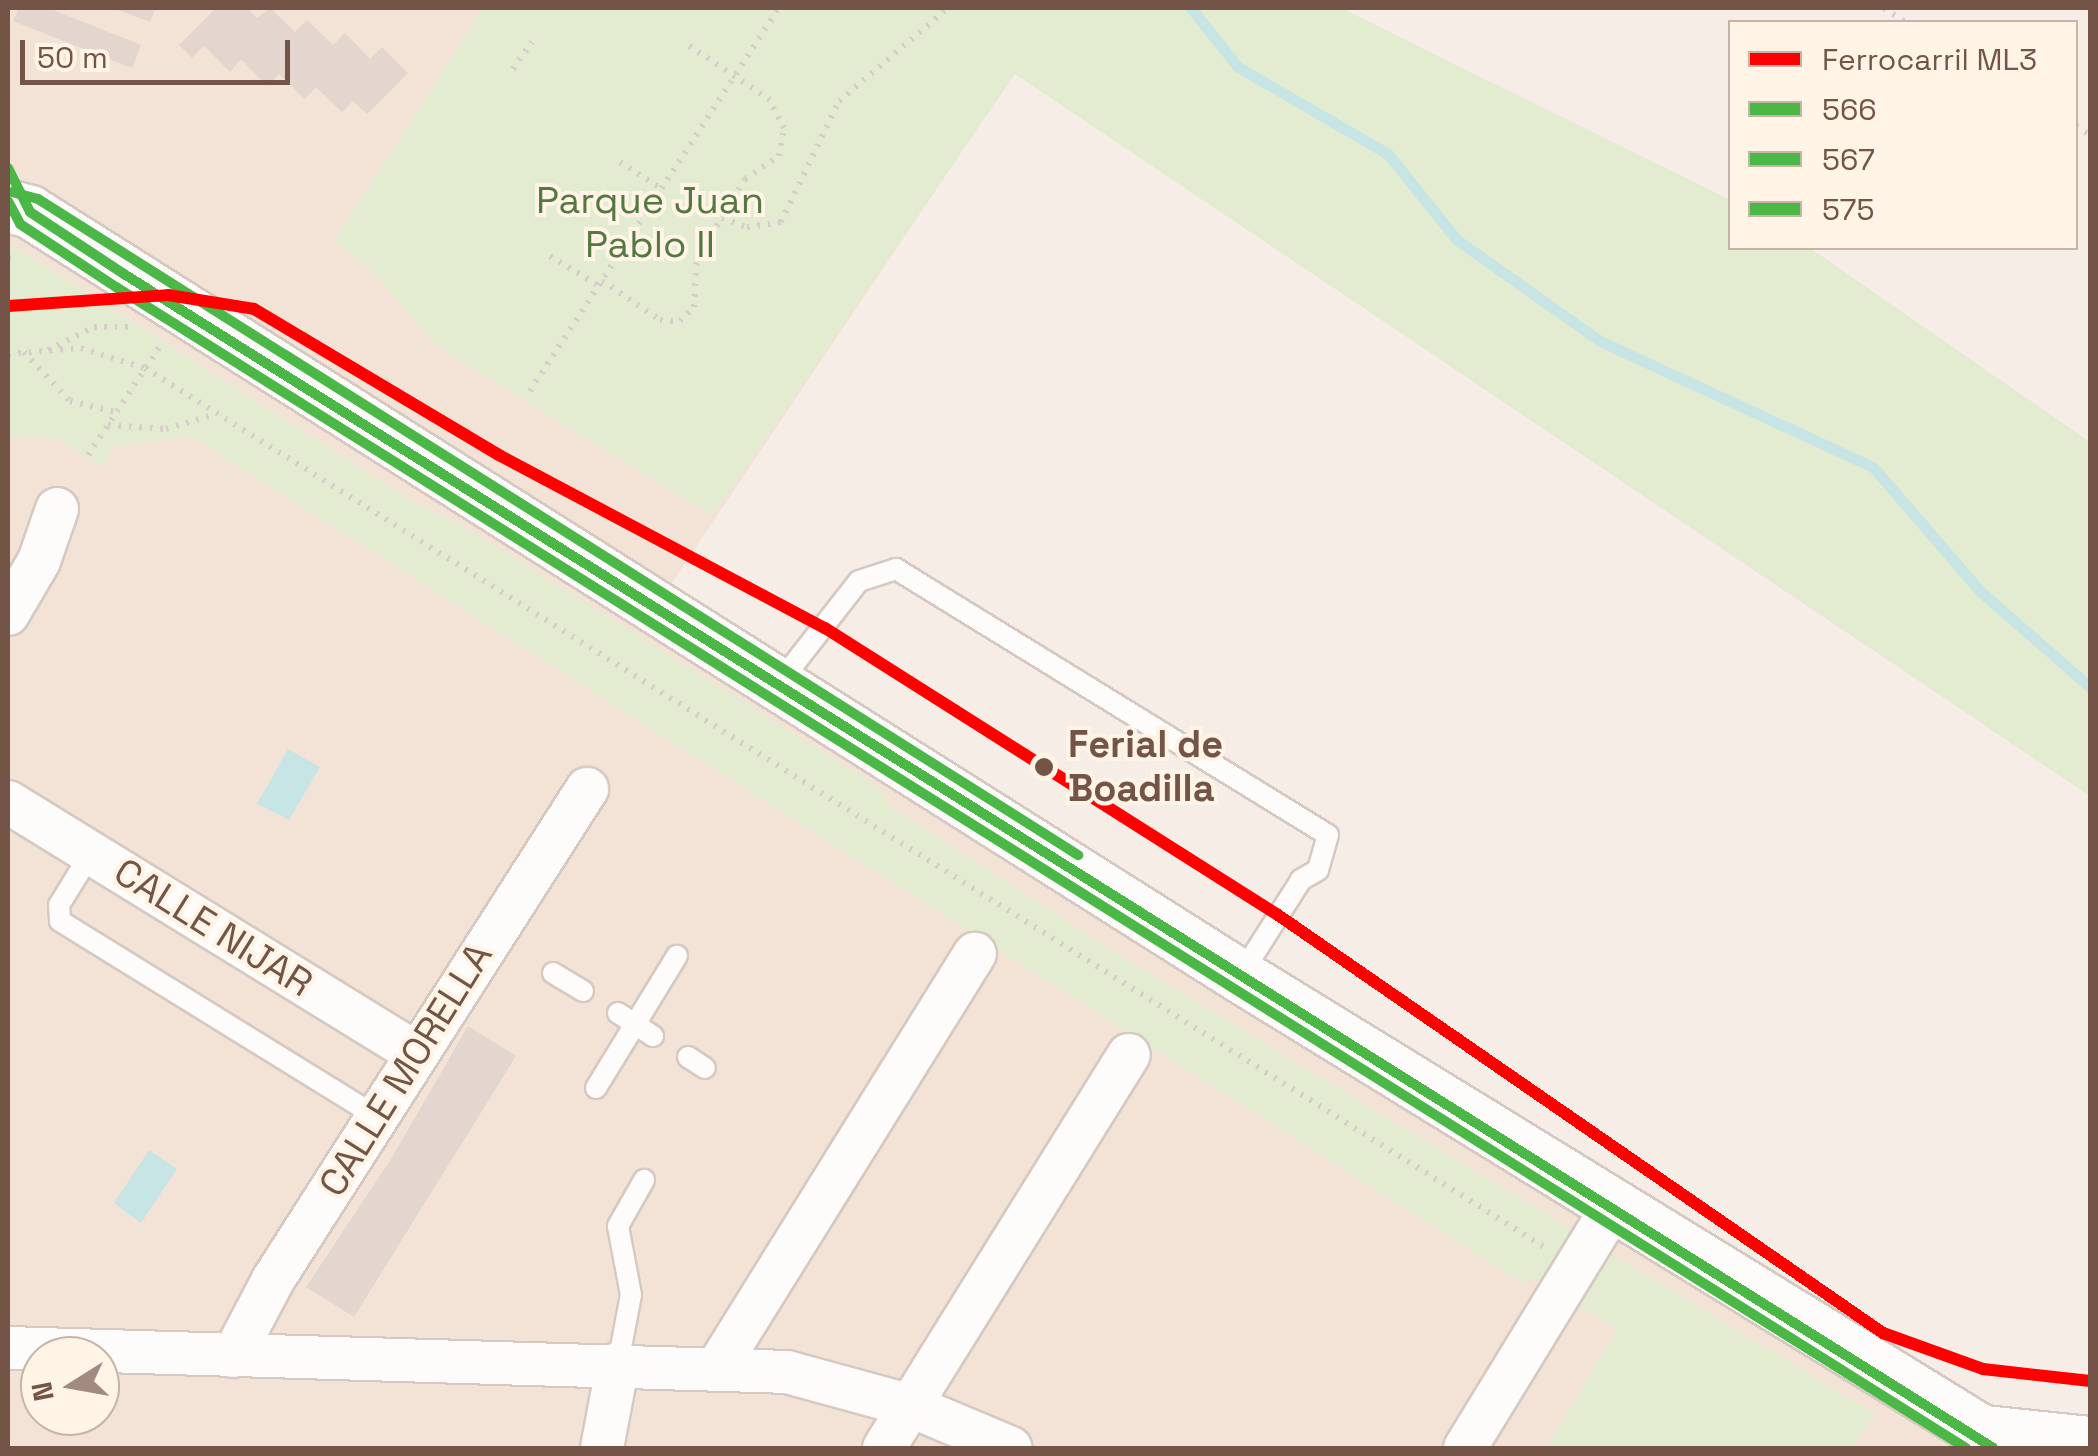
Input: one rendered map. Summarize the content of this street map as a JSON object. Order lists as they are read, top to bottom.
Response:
{
  "streets": {
    "street": ["CALLE NIJAR", "CALLE MORELLA"]
  },
  "crossings": [
    ["CALLE NIJAR", "CALLE MORELLA"]
  ],
  "parks": ["Parque Juan Pablo II"],
  "places": ["Ferial de Boadilla"],
  "lines": [
    "transit line 566",
    "transit line 575",
    "transit line 567",
    "rail line ML3"
  ],
  "legend": [
    "Ferrocarril ML3",
    "566",
    "567",
    "575"
  ],
  "scale_bar": "50 m",
  "north": "left"
}
